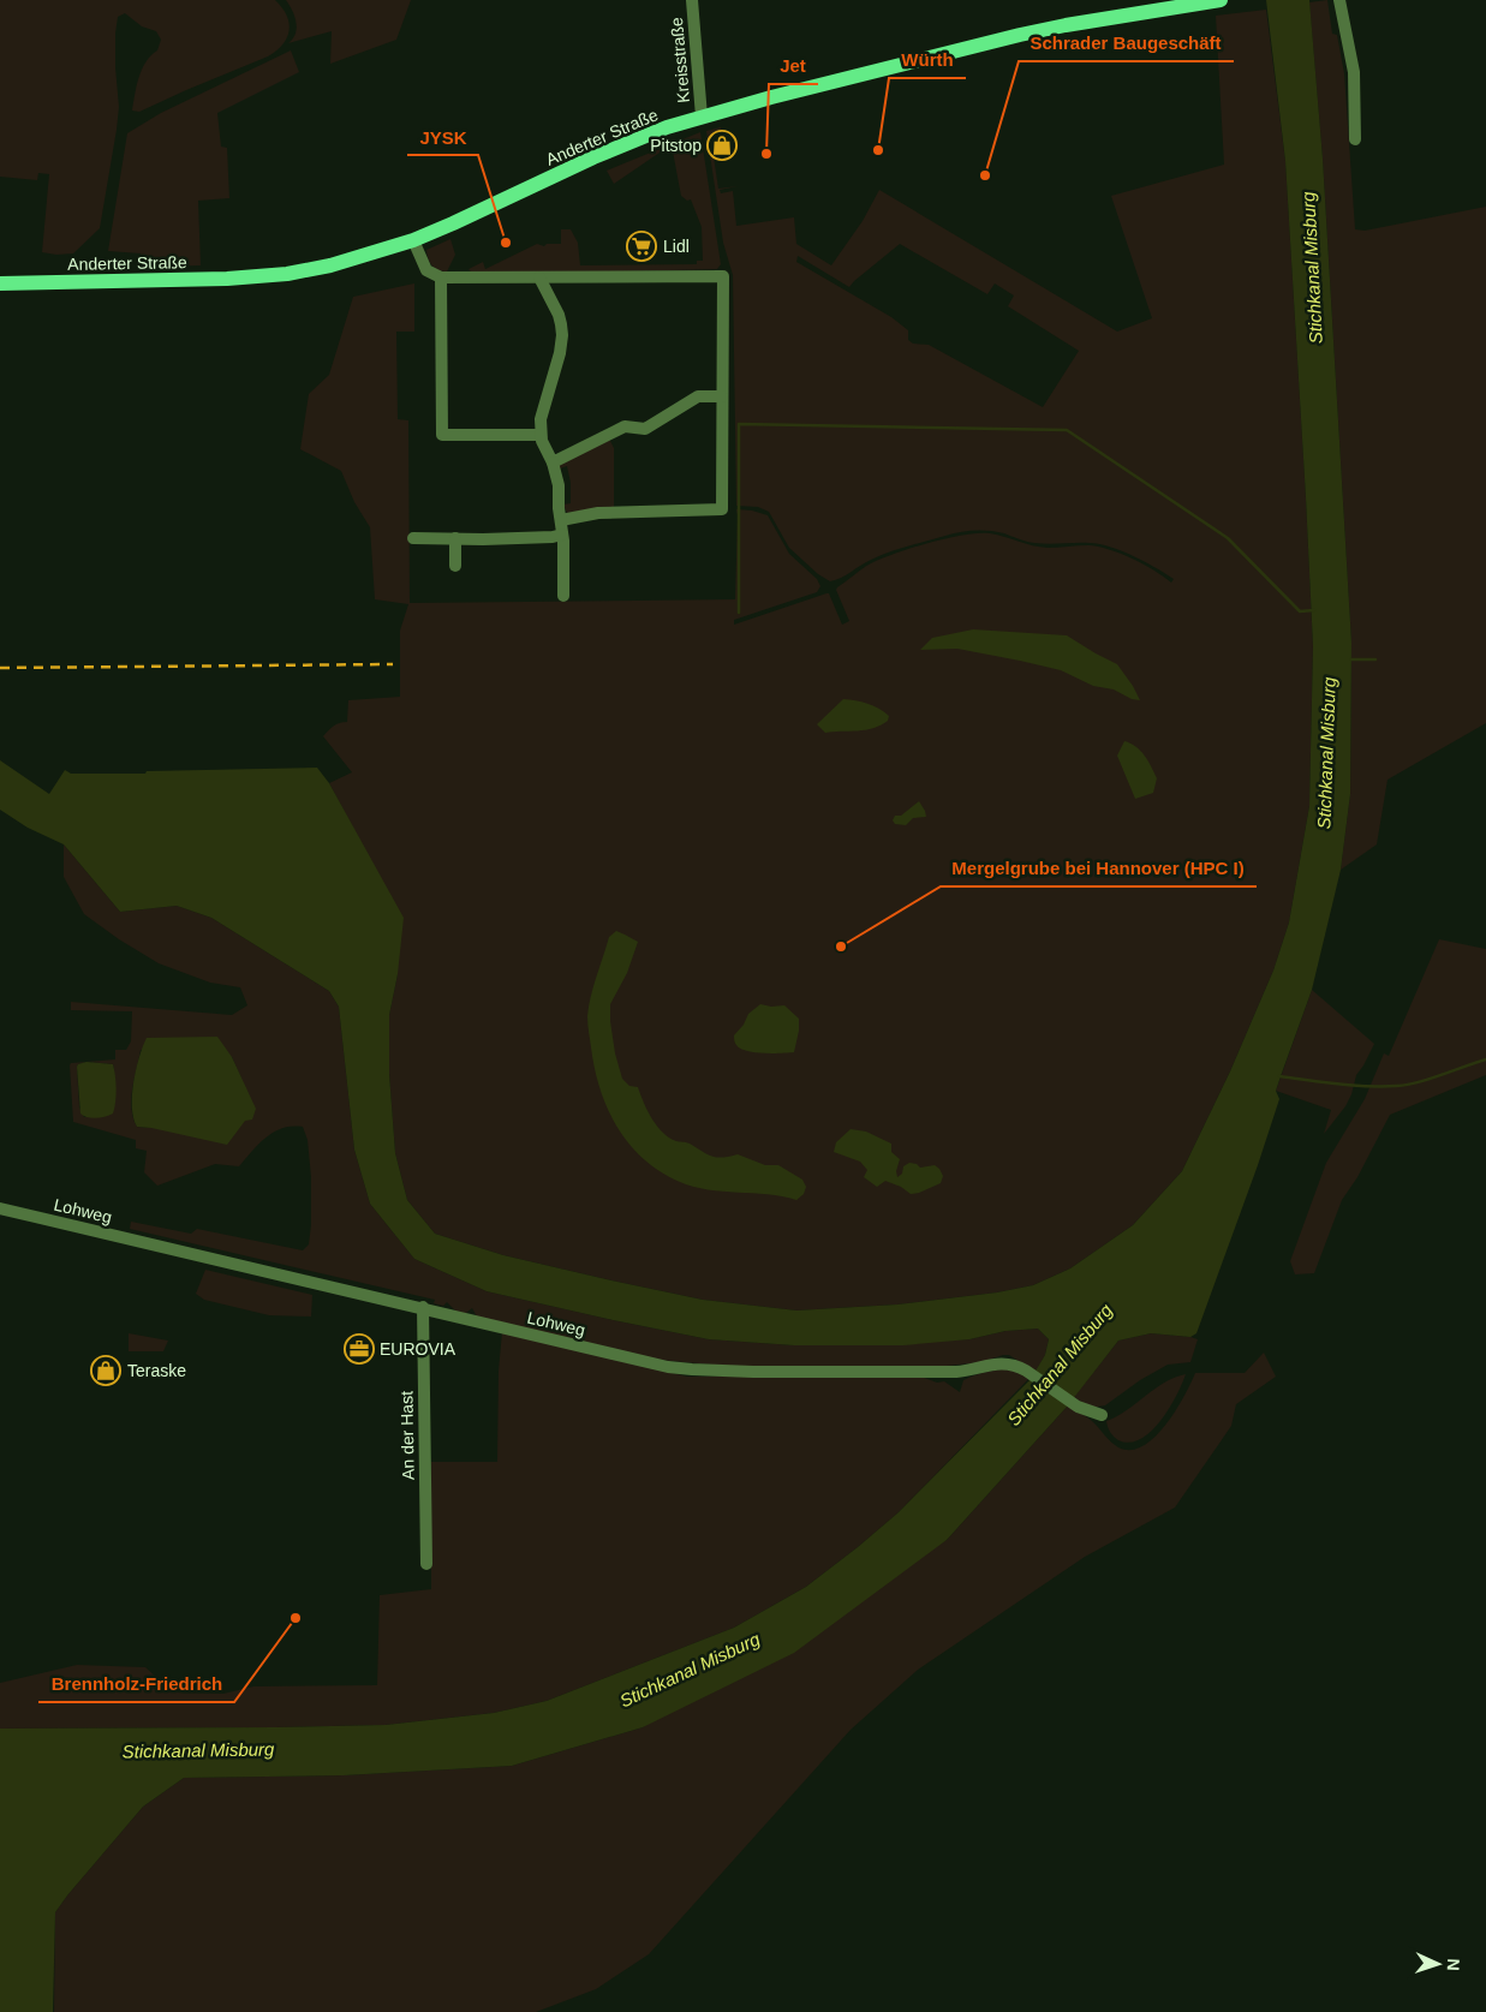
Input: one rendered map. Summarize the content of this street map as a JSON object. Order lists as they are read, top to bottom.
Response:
{
  "streets": {
    "main road": ["Anderter Straße"],
    "street": ["Kreisstraße", "Lohweg", "An der Hast"]
  },
  "crossings": [
    ["Kreisstraße", "Anderter Straße"],
    ["Lohweg", "An der Hast"]
  ],
  "water": ["Stichkanal Misburg"],
  "places": {
    "shop": ["Pitstop", "Teraske"],
    "other": [
      "Würth",
      "Jet",
      "Schrader Baugeschäft",
      "JYSK",
      "Mergelgrube bei Hannover (HPC I)",
      "Brennholz-Friedrich"
    ],
    "supermarket": ["Lidl"],
    "office": ["EUROVIA"]
  },
  "north": "right"
}
